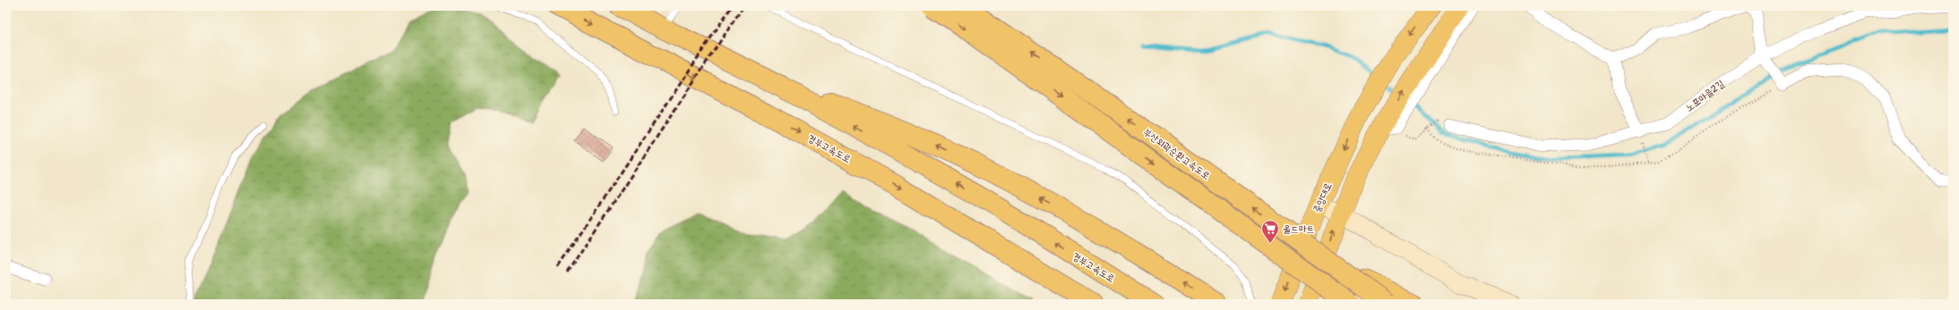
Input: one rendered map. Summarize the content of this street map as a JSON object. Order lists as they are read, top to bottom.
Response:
{
  "streets": {
    "highway": ["경부고속도로", "부산외곽순환고속도로"],
    "main road": ["중앙대로"],
    "street": ["노포마을2길"]
  },
  "places": {
    "supermarket": ["올드마트"]
  }
}
